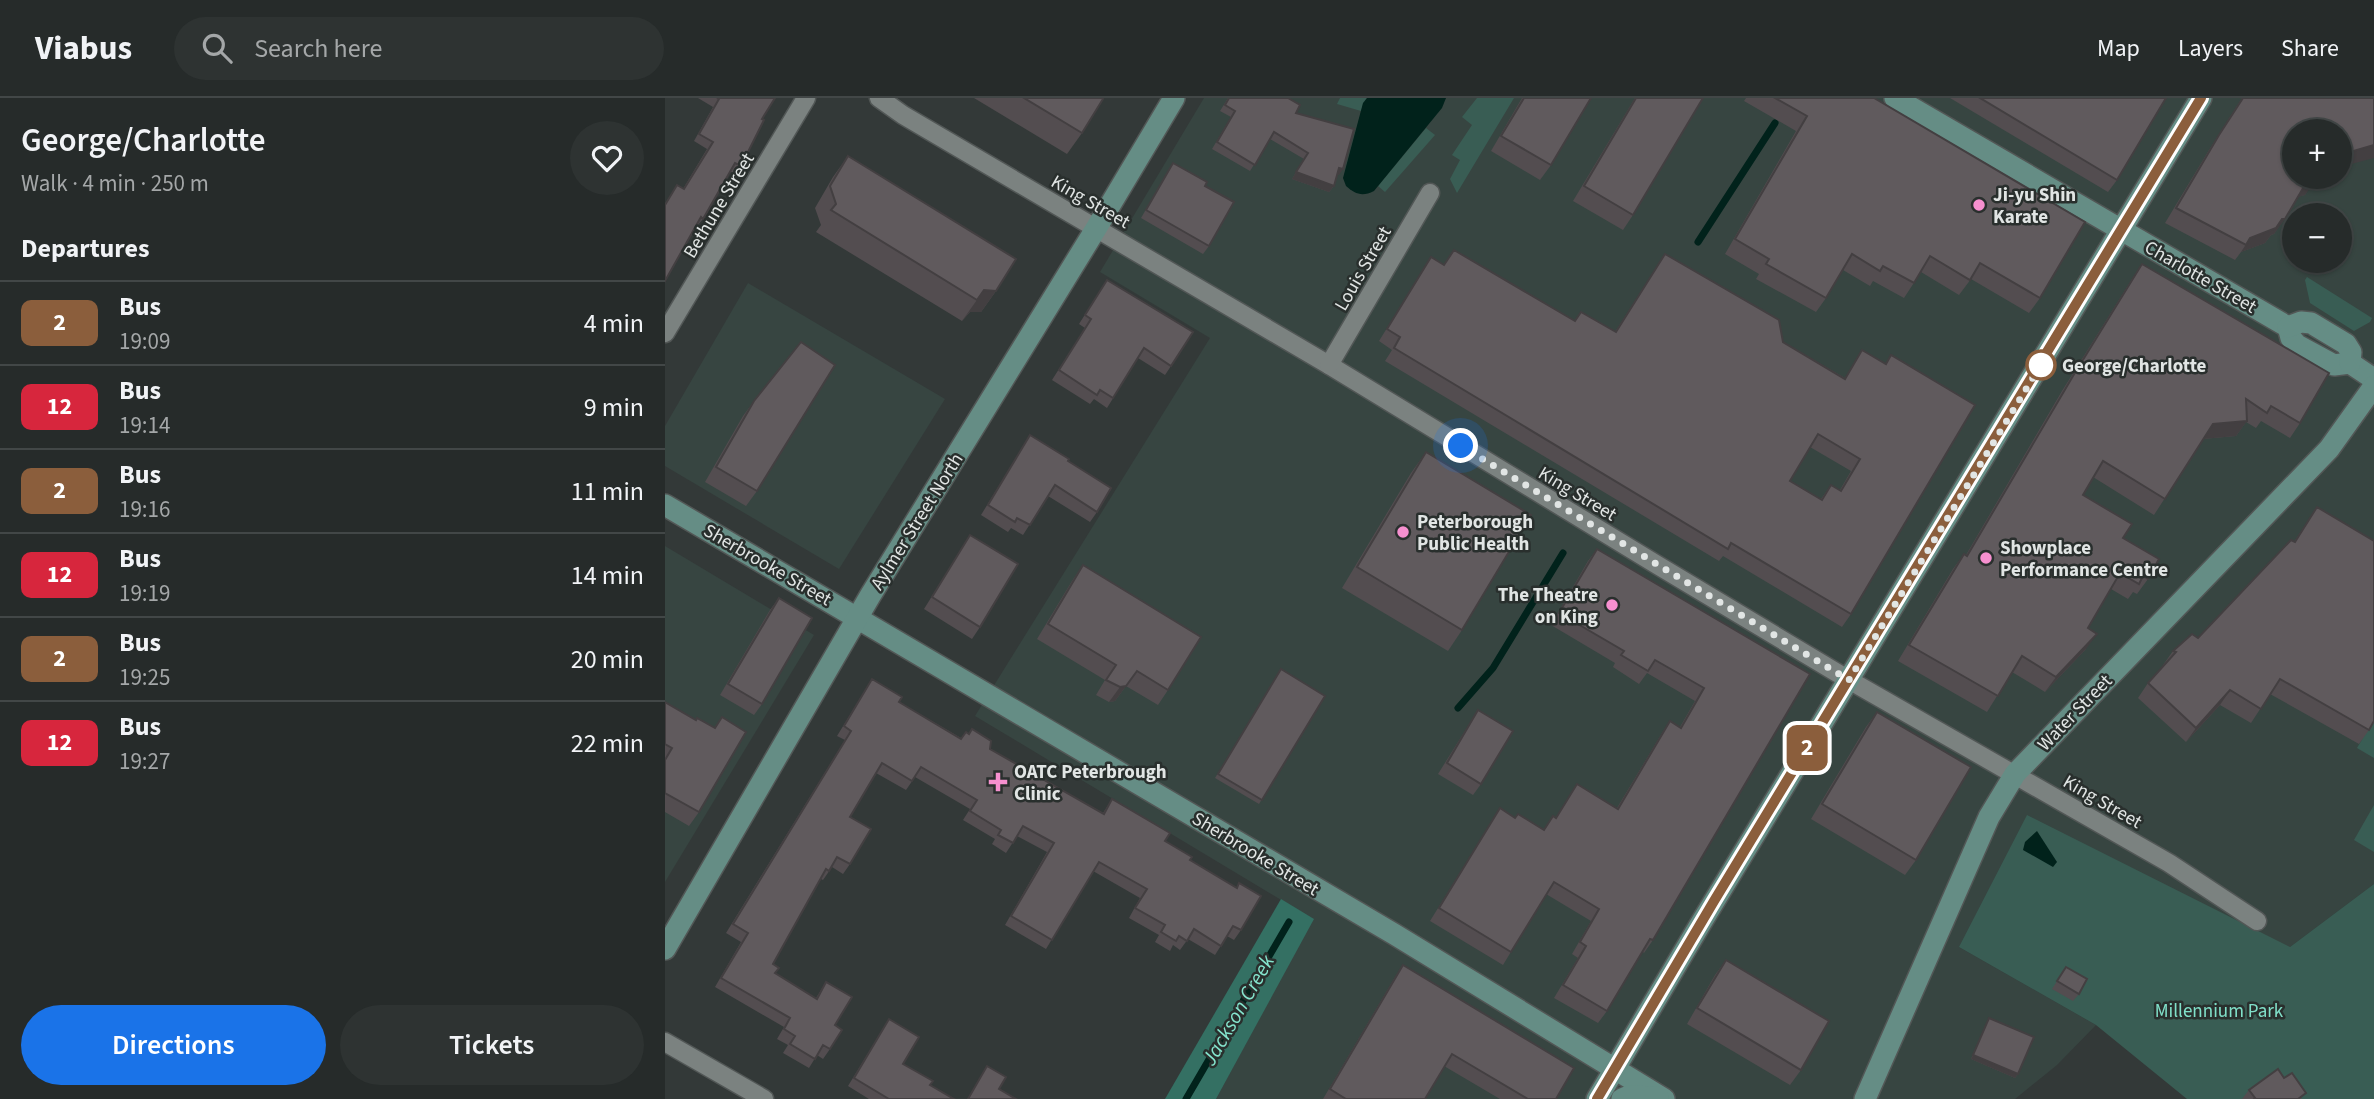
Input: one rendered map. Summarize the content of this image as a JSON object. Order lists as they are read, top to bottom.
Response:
{
  "streets": {
    "main road": [
      "Charlotte Street",
      "Aylmer Street North",
      "Sherbrooke Street",
      "Water Street"
    ],
    "street": ["King Street", "Bethune Street", "Louis Street"]
  },
  "crossings": [
    ["King Street", "Louis Street"],
    ["King Street", "Aylmer Street North"],
    ["King Street", "Water Street"],
    ["Aylmer Street North", "Sherbrooke Street"]
  ],
  "water": ["Jackson Creek"],
  "parks": ["Millennium Park"],
  "places": {
    "other": [
      "Ji-yu Shin Karate",
      "George/Charlotte",
      "Peterborough Public Health",
      "Showplace Performance Centre",
      "The Theatre on King"
    ],
    "health": ["OATC Peterbrough Clinic"]
  },
  "lines": ["bus line 2"],
  "page": {
    "header": "Viabus",
    "search": "Search here",
    "nav": ["Map", "Layers", "Share"],
    "heading": [
      ["George/Charlotte", "Walk · 4 min · 250 m"],
      "Departures"
    ],
    "on_map": "2",
    "map_buttons": ["+", "−"],
    "list": [
      {
        "mark": "2",
        "name": "Bus",
        "note": "19:09",
        "value": "4 min"
      },
      {
        "mark": "12",
        "name": "Bus",
        "note": "19:14",
        "value": "9 min"
      },
      {
        "mark": "2",
        "name": "Bus",
        "note": "19:16",
        "value": "11 min"
      },
      {
        "mark": "12",
        "name": "Bus",
        "note": "19:19",
        "value": "14 min"
      },
      {
        "mark": "2",
        "name": "Bus",
        "note": "19:25",
        "value": "20 min"
      },
      {
        "mark": "12",
        "name": "Bus",
        "note": "19:27",
        "value": "22 min"
      }
    ],
    "buttons": ["Directions", "Tickets"]
  }
}
